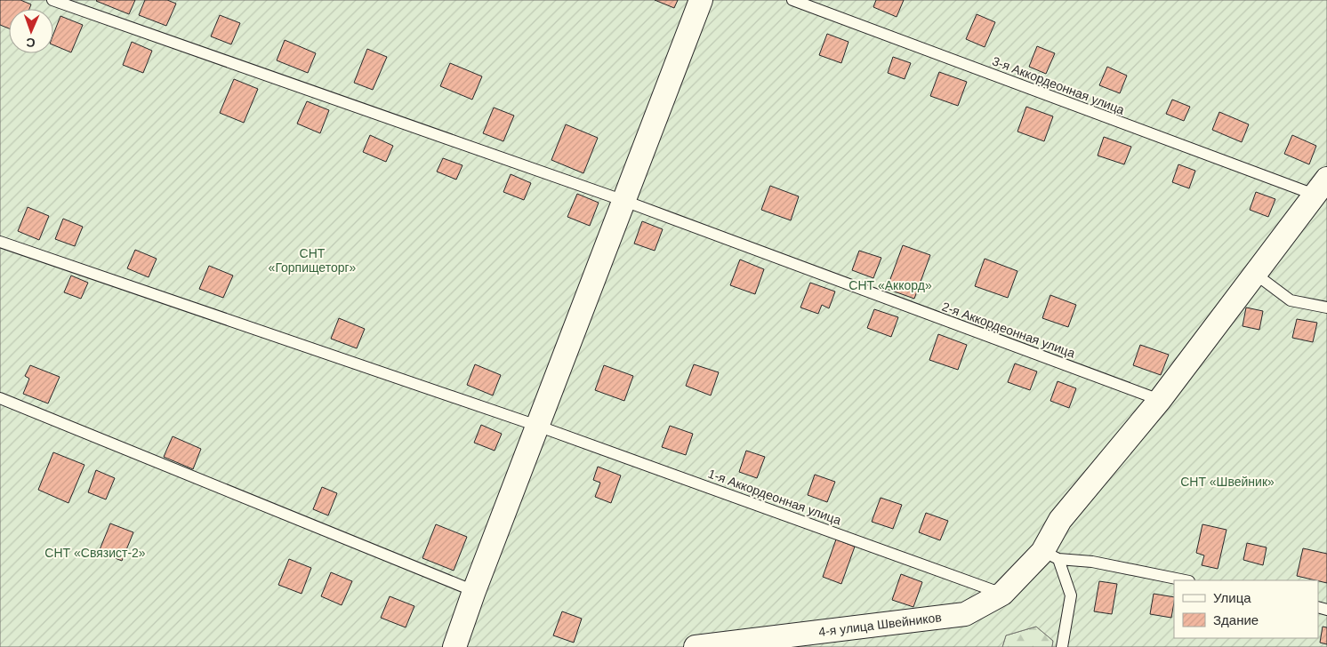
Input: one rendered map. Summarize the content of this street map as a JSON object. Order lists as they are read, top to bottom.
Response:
{
  "streets": {
    "street": ["4-я улица Швейников"],
    "lane": ["3-я Аккордеонная улица", "2-я Аккордеонная улица", "1-я Аккордеонная улица"]
  },
  "crossings": [
    ["3-я Аккордеонная улица", "4-я улица Швейников"],
    ["2-я Аккордеонная улица", "4-я улица Швейников"],
    ["1-я Аккордеонная улица", "4-я улица Швейников"]
  ],
  "parks": [
    "СНТ «Горпищеторг»",
    "СНТ «Аккорд»",
    "СНТ «Швейник»",
    "СНТ «Связист-2»"
  ],
  "legend": ["Улица", "Здание"],
  "north": "bottom"
}
